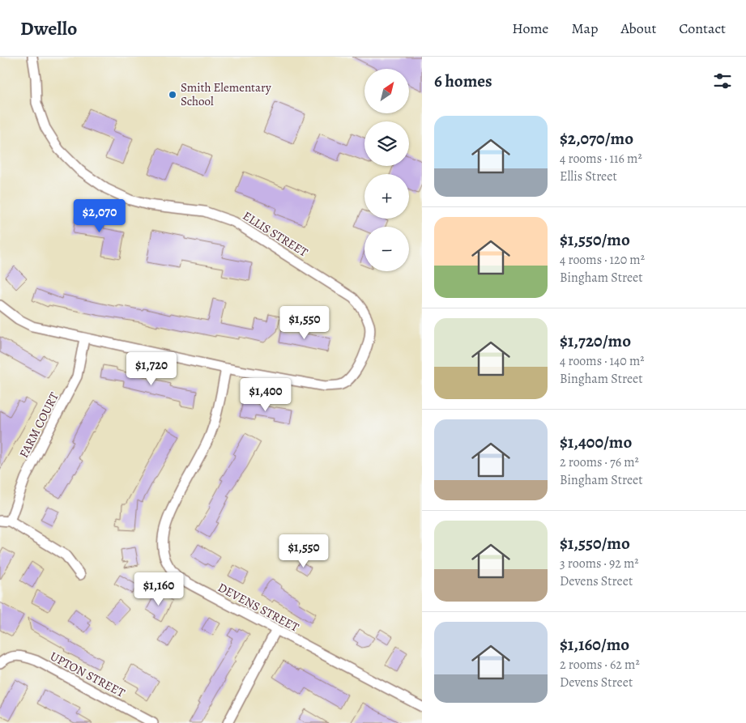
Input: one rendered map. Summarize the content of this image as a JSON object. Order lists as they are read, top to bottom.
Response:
{
  "streets": {
    "street": [
      "ELLIS STREET",
      "FARM COURT",
      "DEVENS STREET",
      "UPTON STREET"
    ]
  },
  "crossings": [
    ["ELLIS STREET", "DEVENS STREET"]
  ],
  "places": ["Smith Elementary School"],
  "north": "top right",
  "page": {
    "header": "Dwello",
    "nav": [
      "Home",
      "Map",
      "About",
      "Contact"
    ],
    "heading": "6 homes",
    "map_buttons": ["+", "−"],
    "list": [
      {
        "name": "$2,070/mo",
        "note": "4 rooms · 116 m² · Ellis Street"
      },
      {
        "name": "$1,550/mo",
        "note": "4 rooms · 120 m² · Bingham Street"
      },
      {
        "name": "$1,720/mo",
        "note": "4 rooms · 140 m² · Bingham Street"
      },
      {
        "name": "$1,400/mo",
        "note": "2 rooms · 76 m² · Bingham Street"
      },
      {
        "name": "$1,550/mo",
        "note": "3 rooms · 92 m² · Devens Street"
      },
      {
        "name": "$1,160/mo",
        "note": "2 rooms · 62 m² · Devens Street"
      }
    ],
    "price": [
      "$2,070",
      "$1,550",
      "$1,720",
      "$1,400",
      "$1,550",
      "$1,160"
    ]
  }
}
